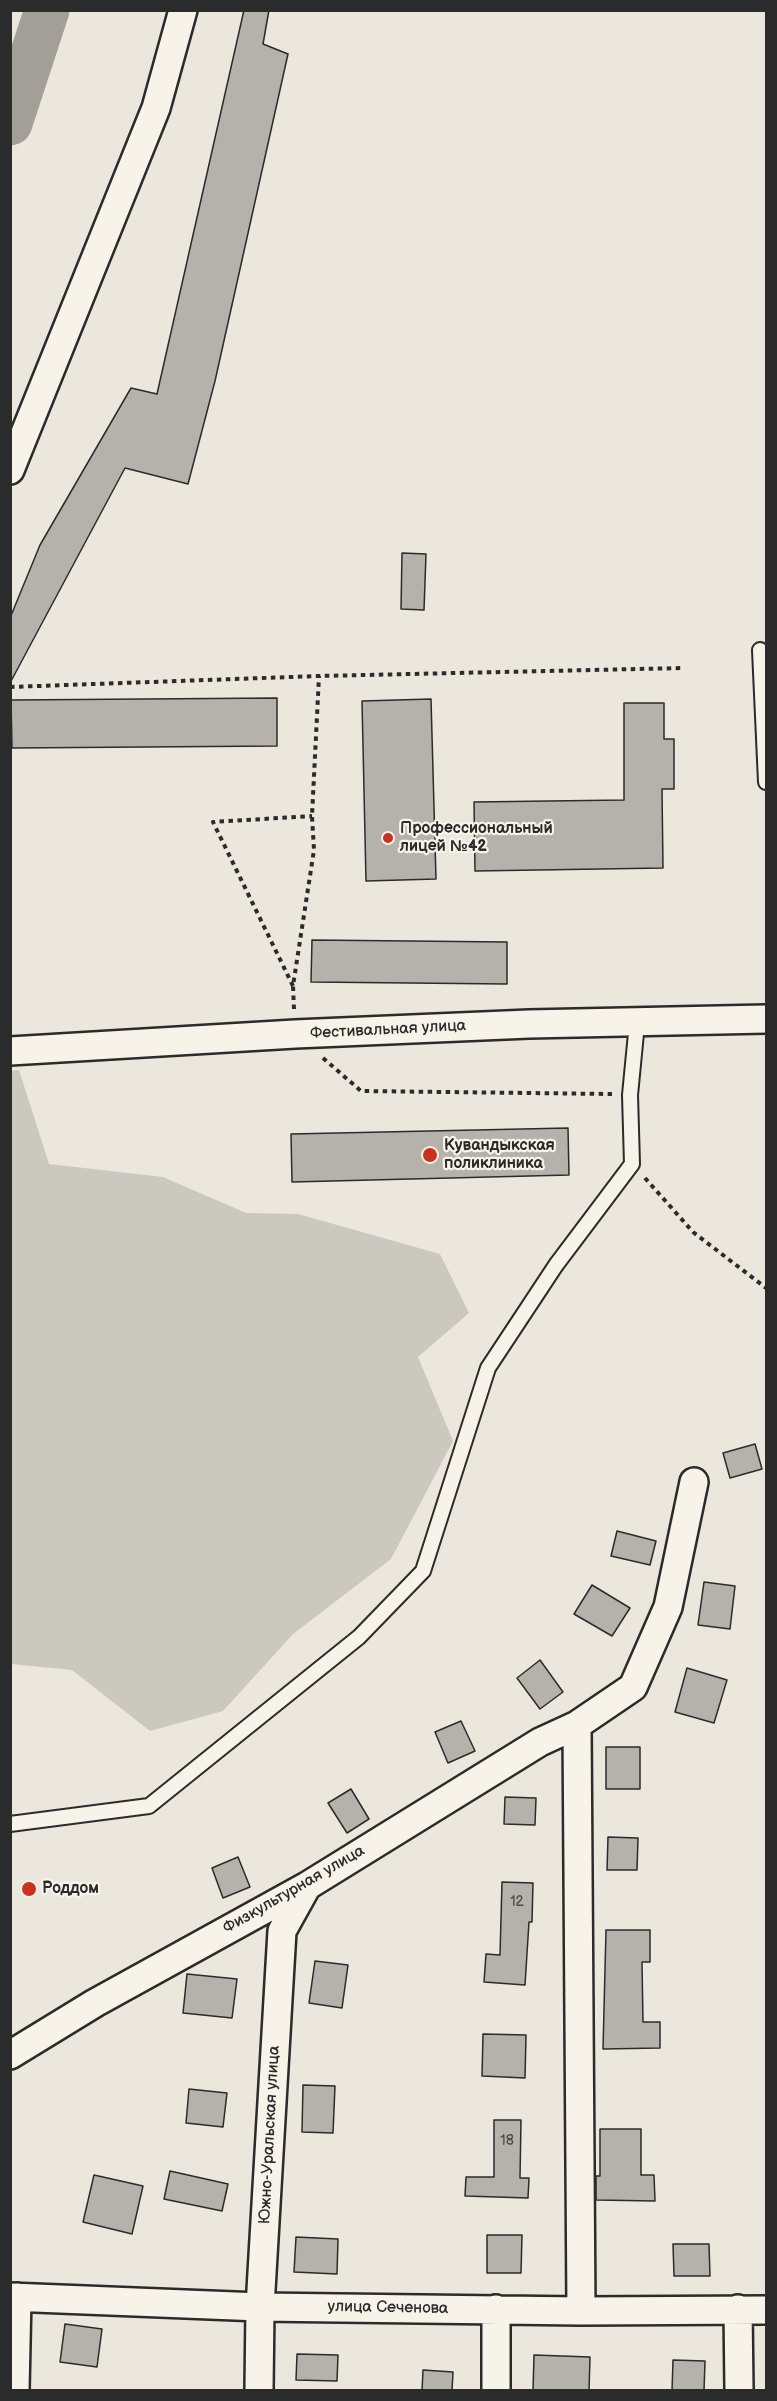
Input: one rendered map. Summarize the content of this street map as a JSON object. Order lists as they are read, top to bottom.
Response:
{
  "streets": {
    "street": [
      "Фестивальная улица",
      "Физкультурная улица",
      "Южно-Уральская улица",
      "улица Сеченова"
    ]
  },
  "crossings": [
    ["Физкультурная улица", "Южно-Уральская улица"],
    ["Южно-Уральская улица", "улица Сеченова"]
  ],
  "places": ["Профессиональный лицей №42", "Кувандыкская поликлиника", "Роддом"],
  "house_numbers": ["12", "18"]
}
